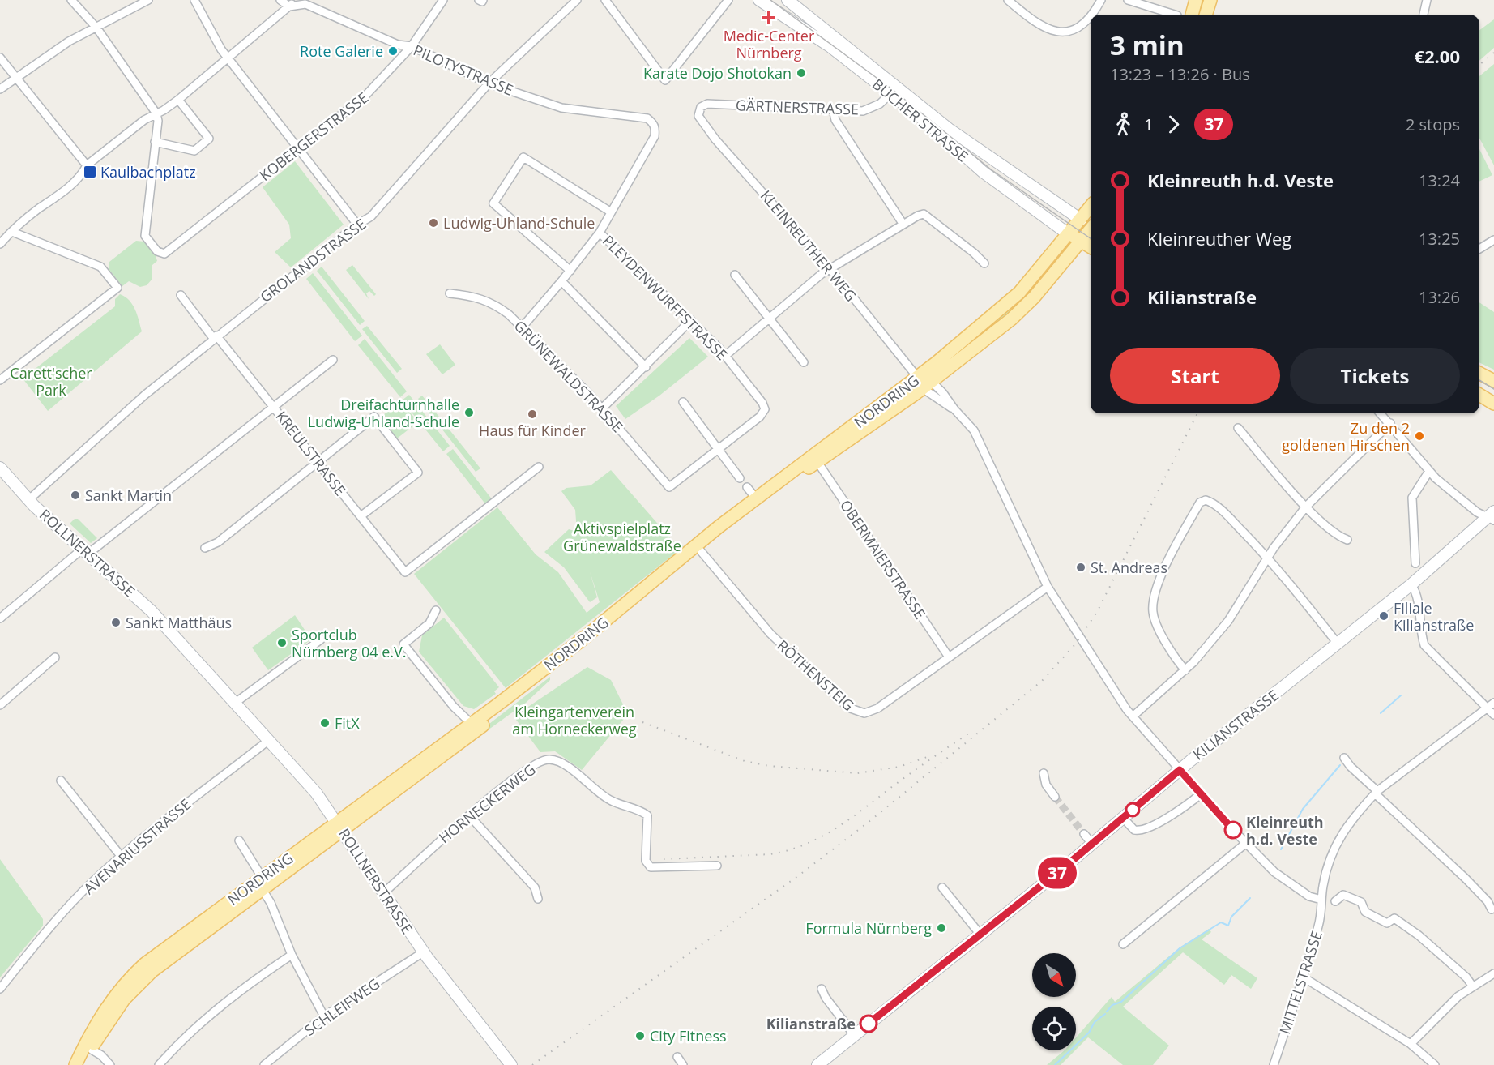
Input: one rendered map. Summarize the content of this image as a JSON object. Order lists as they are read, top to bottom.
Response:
{
  "streets": {
    "main road": [
      "BUCHER STRASSE",
      "NORDRING",
      "ROLLNERSTRASSE",
      "KILIANSTRASSE"
    ],
    "street": [
      "PILOTYSTRASSE",
      "GÄRTNERSTRASSE",
      "KOBERGERSTRASSE",
      "KLEINREUTHER WEG",
      "GROLANDSTRASSE",
      "PLEYDENWURFFSTRASSE",
      "GRÜNEWALDSTRASSE",
      "KREULSTRASSE",
      "OBERMAIERSTRASSE",
      "RÖTHENSTEIG",
      "HORNECKERWEG",
      "AVENARIUSSTRASSE",
      "MITTELSTRASSE",
      "SCHLEIFWEG"
    ]
  },
  "crossings": [
    ["PILOTYSTRASSE", "KOBERGERSTRASSE"],
    ["PILOTYSTRASSE", "GROLANDSTRASSE"],
    ["GÄRTNERSTRASSE", "BUCHER STRASSE"],
    ["GÄRTNERSTRASSE", "KLEINREUTHER WEG"],
    ["BUCHER STRASSE", "NORDRING"],
    ["KLEINREUTHER WEG", "NORDRING"],
    ["KLEINREUTHER WEG", "RÖTHENSTEIG"],
    ["KLEINREUTHER WEG", "KILIANSTRASSE"],
    ["KLEINREUTHER WEG", "MITTELSTRASSE"],
    ["GROLANDSTRASSE", "KREULSTRASSE"],
    ["GROLANDSTRASSE", "ROLLNERSTRASSE"],
    ["PLEYDENWURFFSTRASSE", "GRÜNEWALDSTRASSE"],
    ["NORDRING", "ROLLNERSTRASSE"],
    ["NORDRING", "OBERMAIERSTRASSE"],
    ["NORDRING", "RÖTHENSTEIG"],
    ["ROLLNERSTRASSE", "HORNECKERWEG"],
    ["ROLLNERSTRASSE", "AVENARIUSSTRASSE"],
    ["ROLLNERSTRASSE", "SCHLEIFWEG"],
    ["OBERMAIERSTRASSE", "RÖTHENSTEIG"]
  ],
  "parks": ["Carett'scher Park", "Aktivspielplatz Grünewaldstraße", "Kleingartenverein am Horneckerweg"],
  "places": {
    "health": ["Medic-Center Nürnberg"],
    "other": [
      "Rote Galerie",
      "Karate Dojo Shotokan",
      "Ludwig-Uhland-Schule",
      "Dreifachturnhalle Ludwig-Uhland-Schule",
      "Haus für Kinder",
      "Zu den 2 goldenen Hirschen",
      "Sankt Martin",
      "St. Andreas",
      "Filiale Kilianstraße",
      "Sankt Matthäus",
      "Sportclub Nürnberg 04 e.V.",
      "FitX",
      "Kleinreuth h.d. Veste",
      "Formula Nürnberg",
      "Kilianstraße",
      "City Fitness"
    ],
    "transit": ["Kaulbachplatz"]
  },
  "lines": ["bus line 37"],
  "north": "bottom right",
  "page": {
    "on_map": "37",
    "heading": ["3 min", "13:23 – 13:26 · Bus", "€2.00"],
    "legs": ["1", "37", "2 stops"],
    "list": [
      {
        "name": "Kleinreuth h.d. Veste",
        "value": "13:24"
      },
      {
        "name": "Kleinreuther Weg",
        "value": "13:25"
      },
      {
        "name": "Kilianstraße",
        "value": "13:26"
      }
    ],
    "buttons": ["Start", "Tickets"]
  }
}
